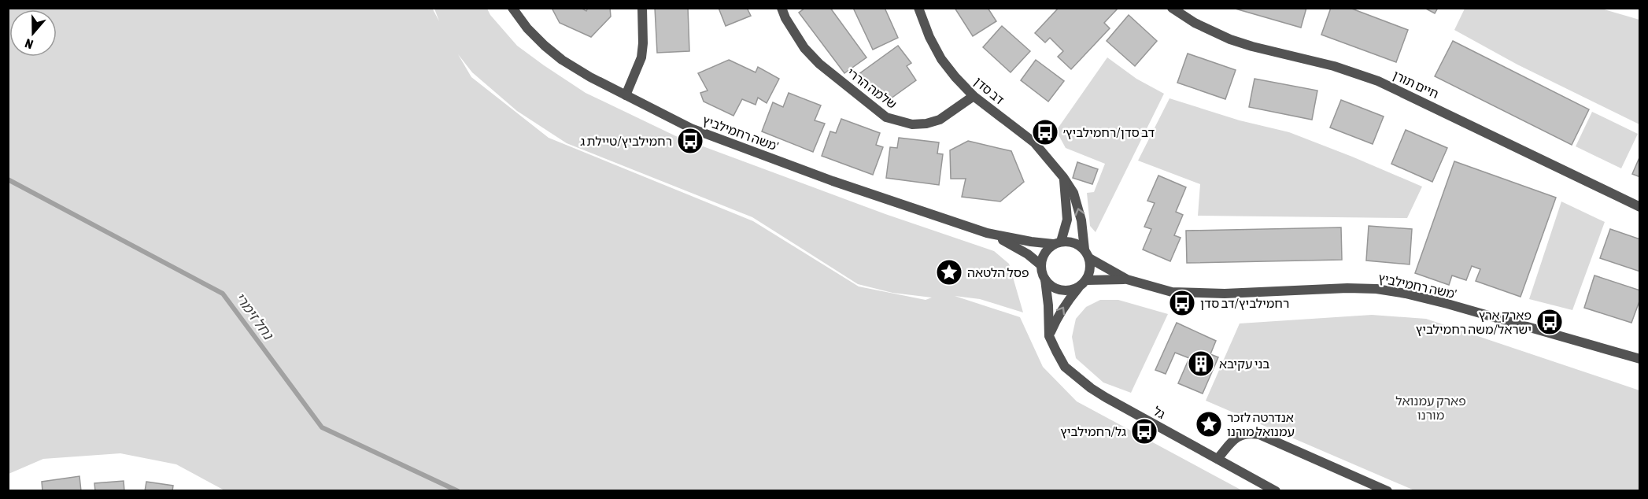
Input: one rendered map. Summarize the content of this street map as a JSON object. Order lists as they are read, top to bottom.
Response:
{
  "streets": {
    "street": [
      "חיים תורן",
      "שלמה הררי",
      "דב סדן",
      "משה רחמילביץ'",
      "גל"
    ]
  },
  "crossings": [
    ["שלמה הררי", "דב סדן"],
    ["דב סדן", "משה רחמילביץ'"],
    ["דב סדן", "גל"],
    ["משה רחמילביץ'", "גל"]
  ],
  "water": ["נחל זימרי"],
  "parks": ["פארק עמנואל מורנו"],
  "places": {
    "bus stop": [
      "דב סדן/רחמילביץ׳",
      "רחמילביץ/טיילת ג",
      "רחמילביץ/דב סדן",
      "פארק ארץ ישראל/משה רחמילביץ",
      "גל/רחמילביץ"
    ],
    "place": ["פסל הלטאה", "אנדרטה לזכר עמנואל מורנו"],
    "building": ["בני עקיבא"]
  },
  "north": "bottom"
}
